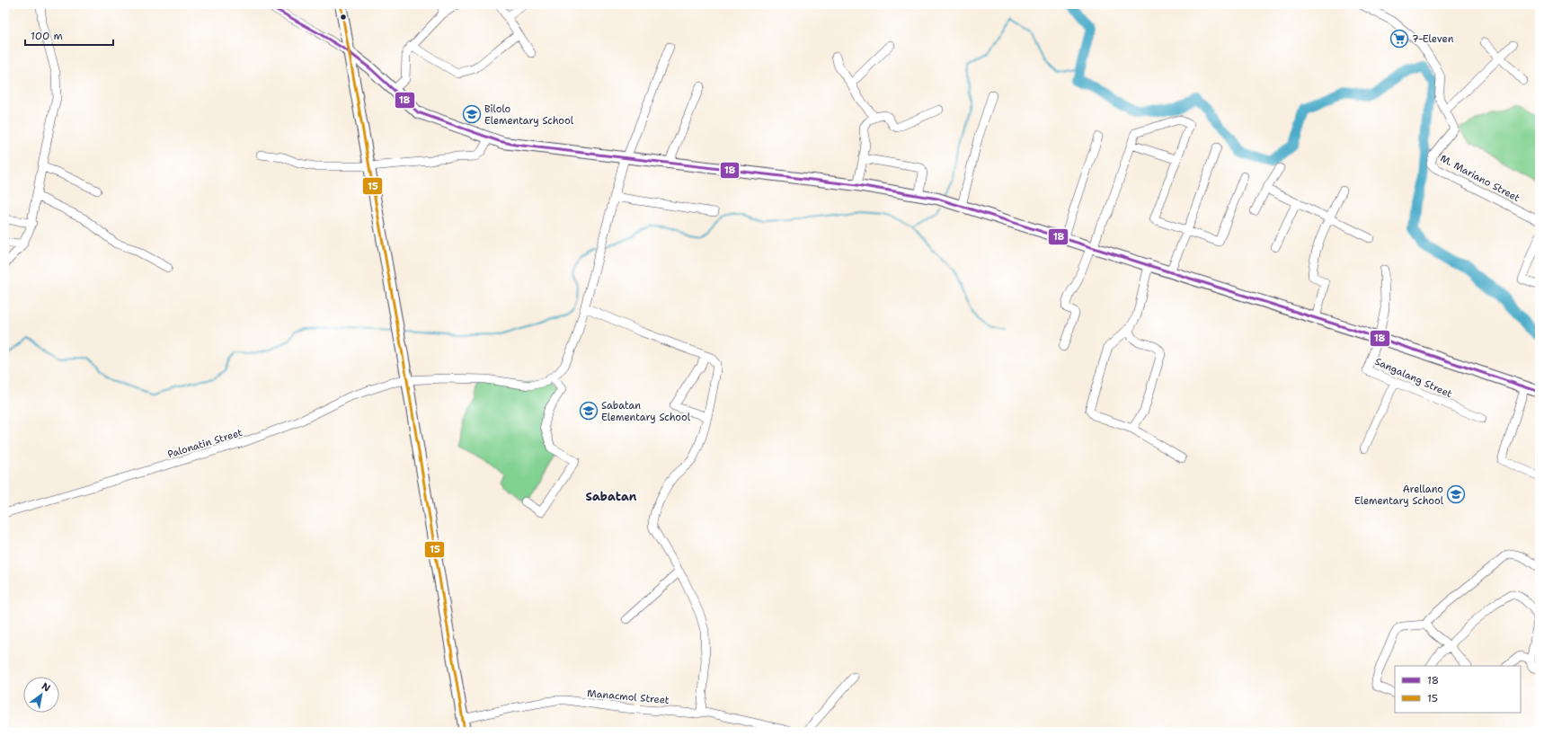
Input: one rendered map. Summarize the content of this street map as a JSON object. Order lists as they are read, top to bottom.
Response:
{
  "streets": {
    "street": [
      "M. Mariano Street",
      "Sangalang Street",
      "Palonatin Street",
      "Manacmol Street"
    ]
  },
  "districts": ["Sabatan"],
  "places": {
    "supermarket": ["7-Eleven"],
    "school or university": ["Bilolo Elementary School", "Sabatan Elementary School", "Arellano Elementary School"]
  },
  "lines": ["transit line 18", "transit line 15"],
  "legend": ["18", "15"],
  "scale_bar": "100 m",
  "north": "top right"
}
